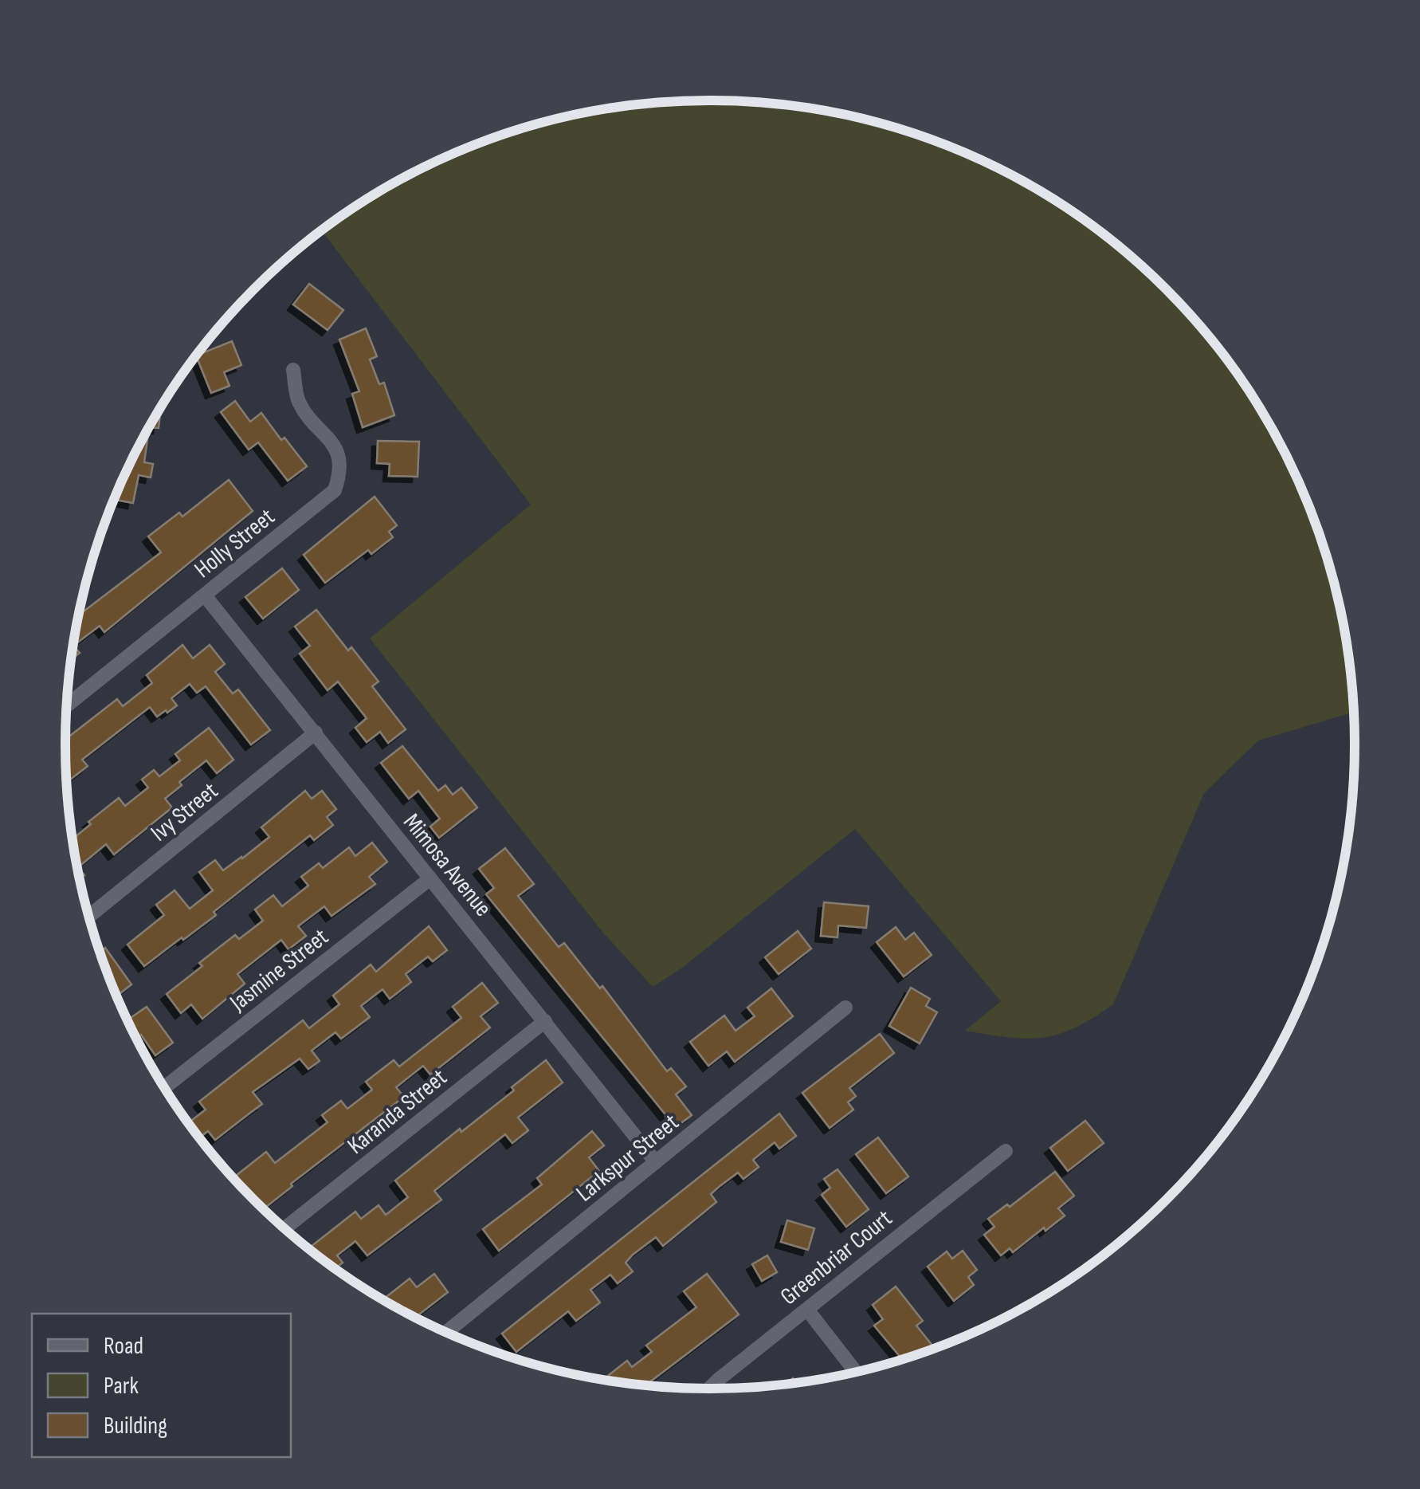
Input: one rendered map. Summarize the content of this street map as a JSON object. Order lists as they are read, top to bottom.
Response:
{
  "streets": {
    "street": [
      "Holly Street",
      "Ivy Street",
      "Mimosa Avenue",
      "Jasmine Street",
      "Karanda Street",
      "Larkspur Street",
      "Greenbriar Court"
    ]
  },
  "crossings": [
    ["Holly Street", "Mimosa Avenue"],
    ["Ivy Street", "Mimosa Avenue"],
    ["Mimosa Avenue", "Jasmine Street"],
    ["Mimosa Avenue", "Karanda Street"],
    ["Mimosa Avenue", "Larkspur Street"]
  ],
  "legend": ["Road", "Park", "Building"]
}
